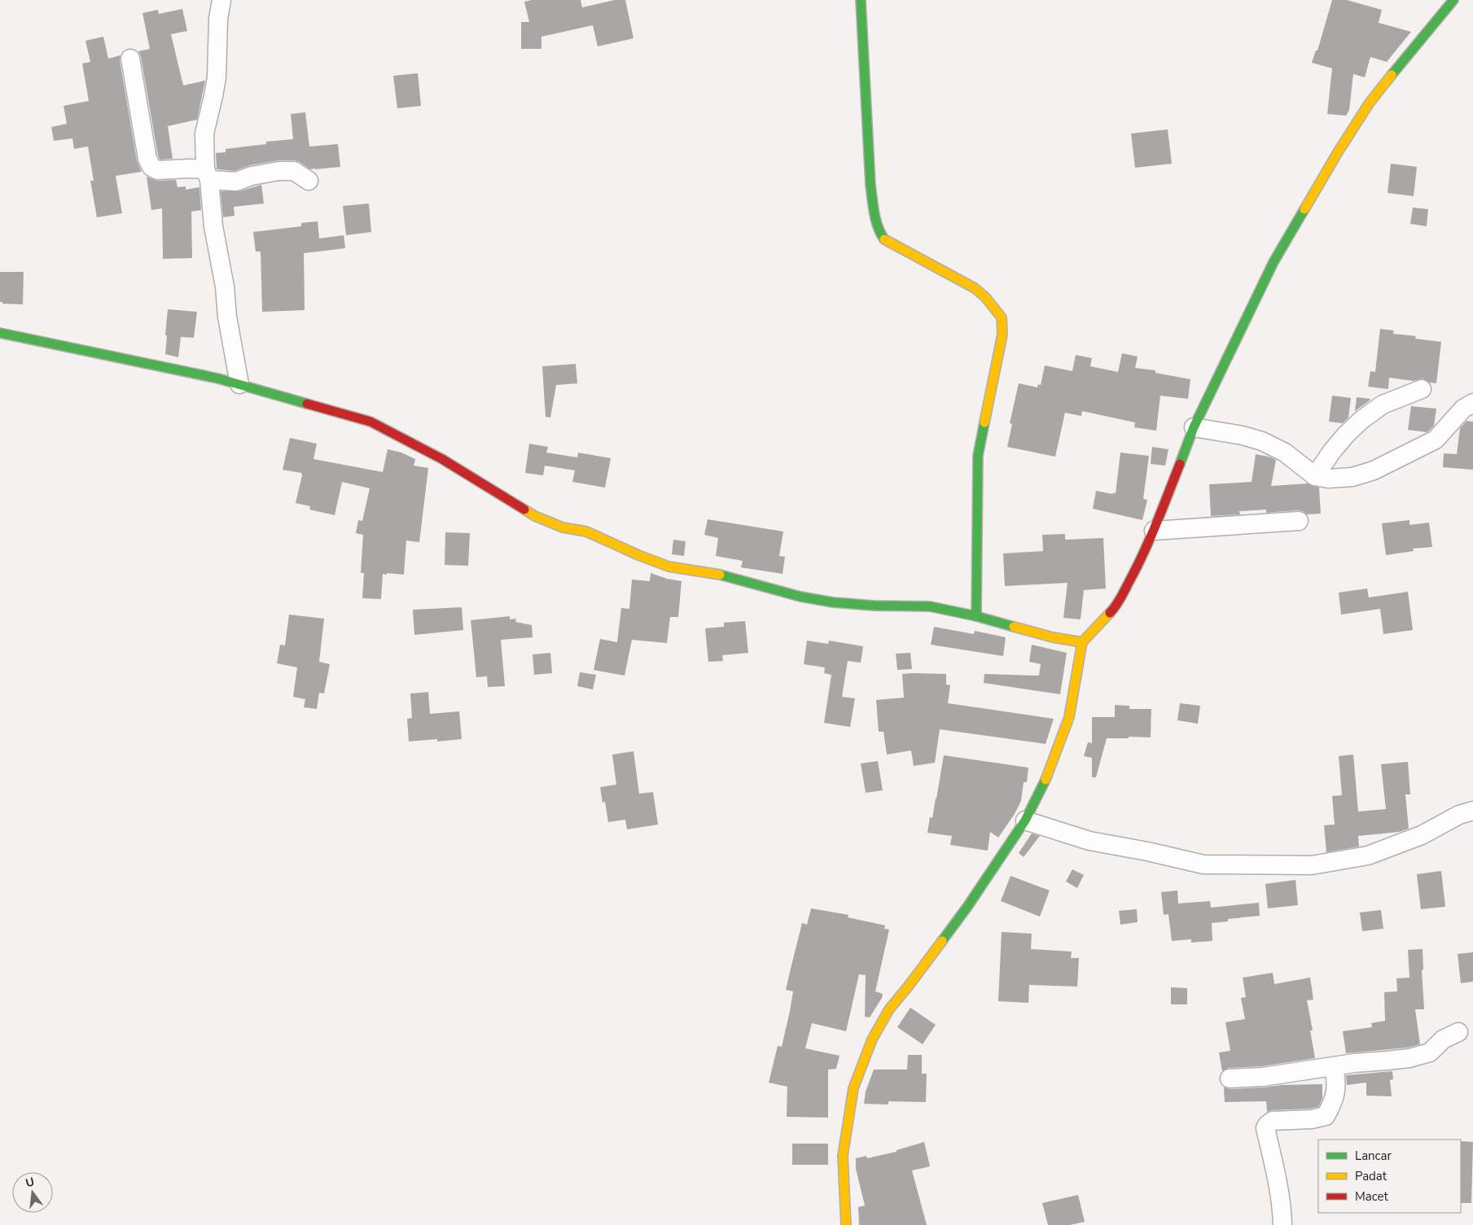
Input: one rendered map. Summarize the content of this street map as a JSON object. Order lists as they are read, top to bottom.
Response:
{
  "legend": ["Lancar", "Padat", "Macet"],
  "north": "top"
}
